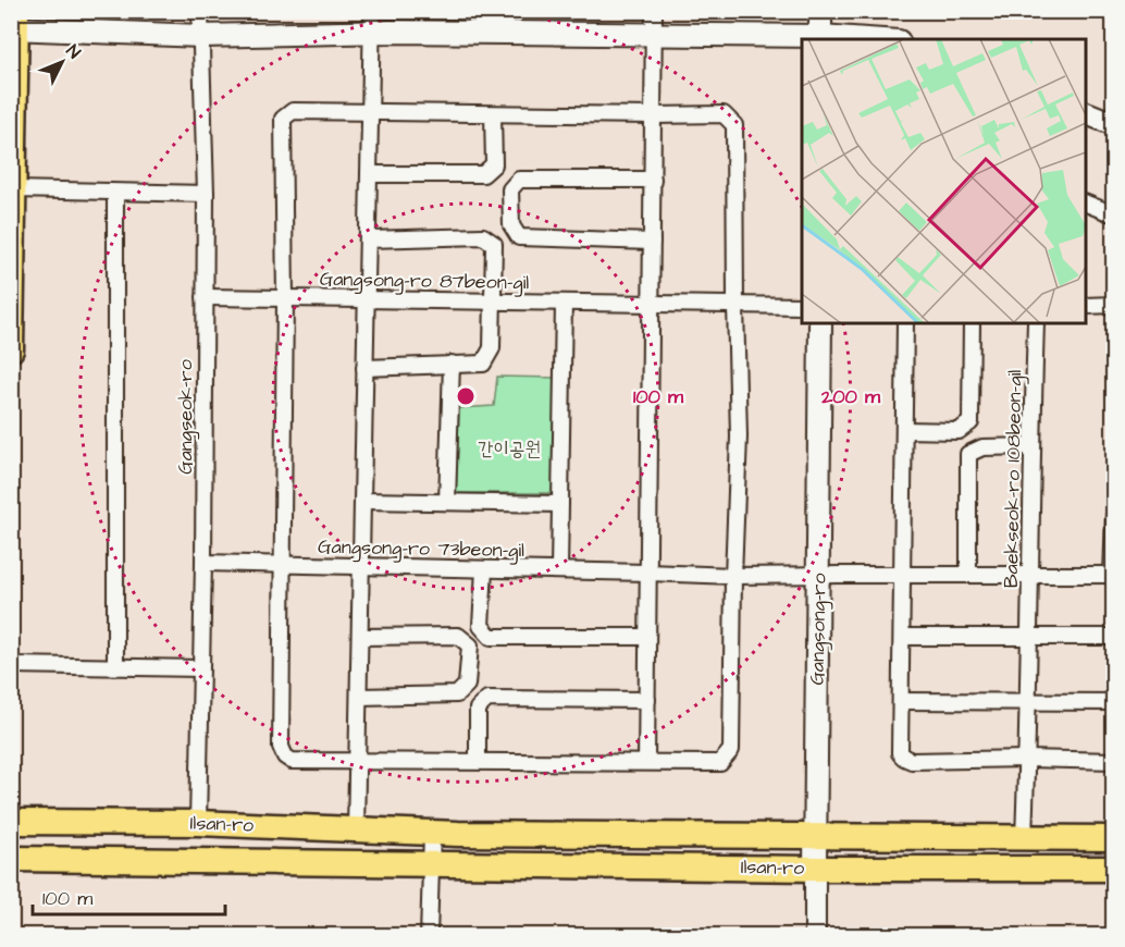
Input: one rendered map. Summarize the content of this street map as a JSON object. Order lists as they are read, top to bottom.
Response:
{
  "streets": {
    "main road": ["Gangsong-ro", "Ilsan-ro"],
    "street": [
      "Gangsong-ro 87beon-gil",
      "Gangseok-ro",
      "Baekseok-ro 108beon-gil",
      "Gangsong-ro 73beon-gil"
    ]
  },
  "crossings": [
    ["Gangsong-ro 87beon-gil", "Gangseok-ro"],
    ["Gangseok-ro", "Gangsong-ro 73beon-gil"],
    ["Gangseok-ro", "Ilsan-ro"],
    ["Baekseok-ro 108beon-gil", "Gangsong-ro 73beon-gil"],
    ["Baekseok-ro 108beon-gil", "Ilsan-ro"],
    ["Gangsong-ro 73beon-gil", "Gangsong-ro"],
    ["Gangsong-ro", "Ilsan-ro"]
  ],
  "parks": ["간이공원"],
  "scale_bar": "100 m",
  "north": "top right",
  "rings": ["100 m", "200 m"]
}
